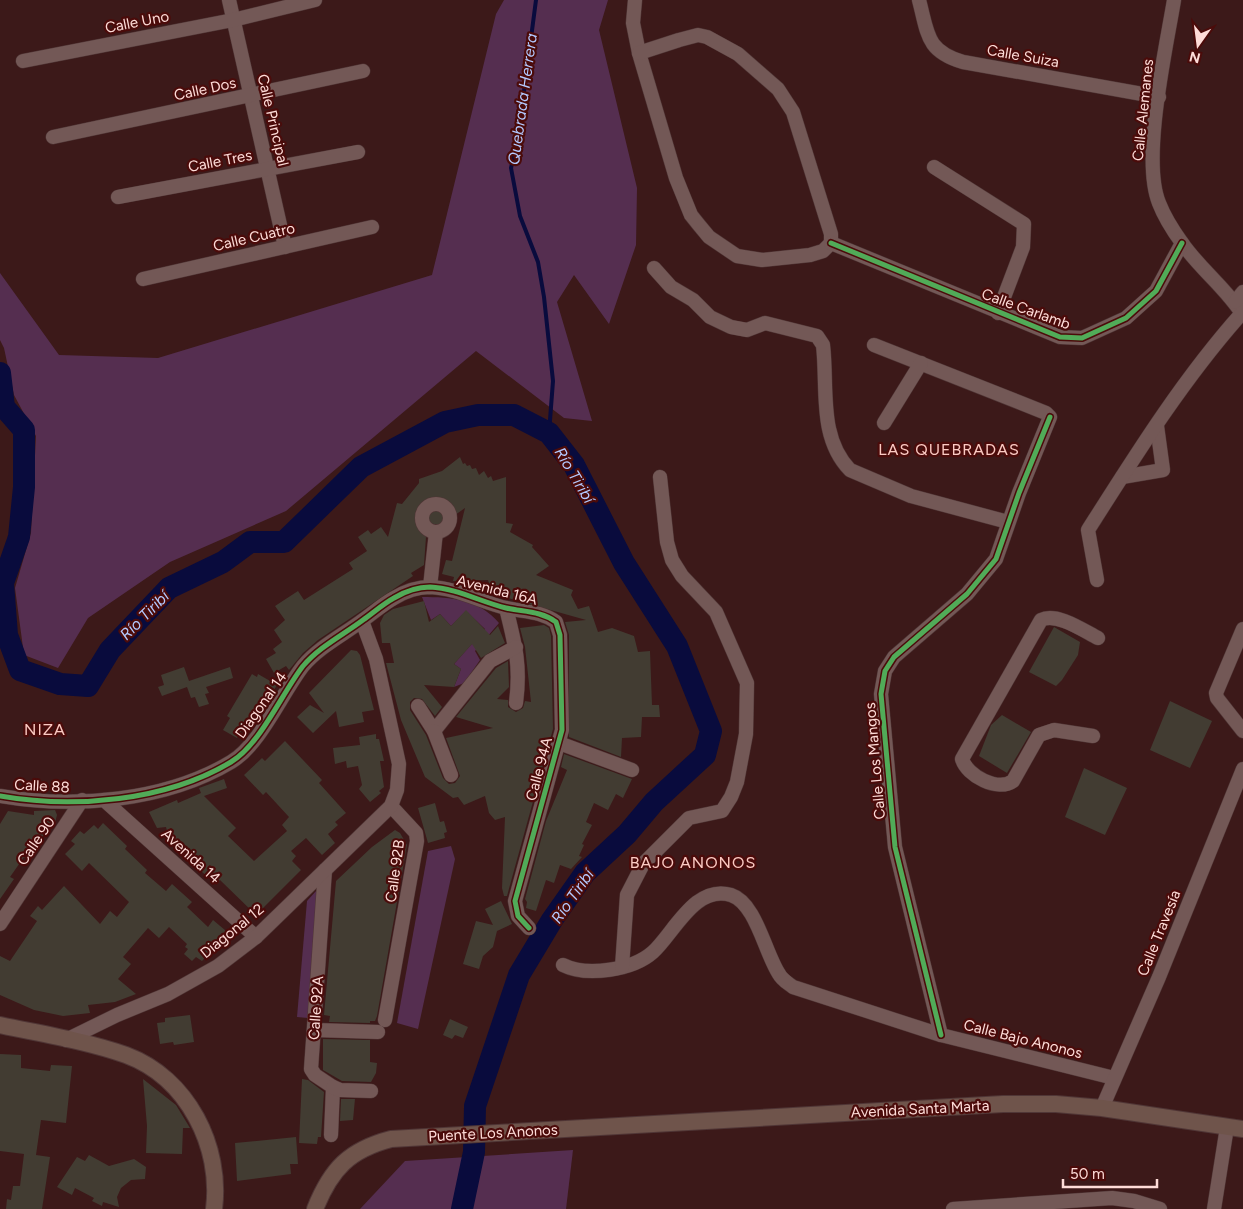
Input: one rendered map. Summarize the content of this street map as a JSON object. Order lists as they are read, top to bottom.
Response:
{
  "streets": {
    "main road": ["Avenida Santa Marta", "Puente Los Anonos"],
    "street": [
      "Calle Uno",
      "Calle Suiza",
      "Calle Dos",
      "Calle Alemanes",
      "Calle Principal",
      "Calle Tres",
      "Calle Cuatro",
      "Calle Carlamb",
      "Avenida 16A",
      "Diagonal 14",
      "Calle Los Mangos",
      "Calle 94A",
      "Calle 88",
      "Calle 90",
      "Avenida 14",
      "Calle 92B",
      "Diagonal 12",
      "Calle Travesía",
      "Calle 92A",
      "Calle Bajo Anonos"
    ]
  },
  "crossings": [
    ["Calle Uno", "Calle Principal"],
    ["Calle Suiza", "Calle Alemanes"],
    ["Calle Dos", "Calle Principal"],
    ["Calle Alemanes", "Calle Carlamb"],
    ["Calle Principal", "Calle Tres"],
    ["Calle Principal", "Calle Cuatro"],
    ["Avenida 16A", "Diagonal 14"],
    ["Avenida 16A", "Calle 94A"],
    ["Diagonal 14", "Calle 88"],
    ["Diagonal 14", "Calle 90"],
    ["Diagonal 14", "Avenida 14"],
    ["Calle Los Mangos", "Calle Bajo Anonos"],
    ["Calle 88", "Calle 90"],
    ["Avenida 14", "Diagonal 12"],
    ["Calle 92B", "Diagonal 12"],
    ["Calle 92B", "Calle 92A"],
    ["Diagonal 12", "Calle 92A"],
    ["Calle Travesía", "Calle Bajo Anonos"],
    ["Calle Travesía", "Avenida Santa Marta"],
    ["Avenida Santa Marta", "Puente Los Anonos"]
  ],
  "districts": ["LAS QUEBRADAS", "NIZA", "BAJO ANONOS"],
  "water": ["Quebrada Herrera", "Río Tiribí"],
  "scale_bar": "50 m",
  "north": "bottom"
}
